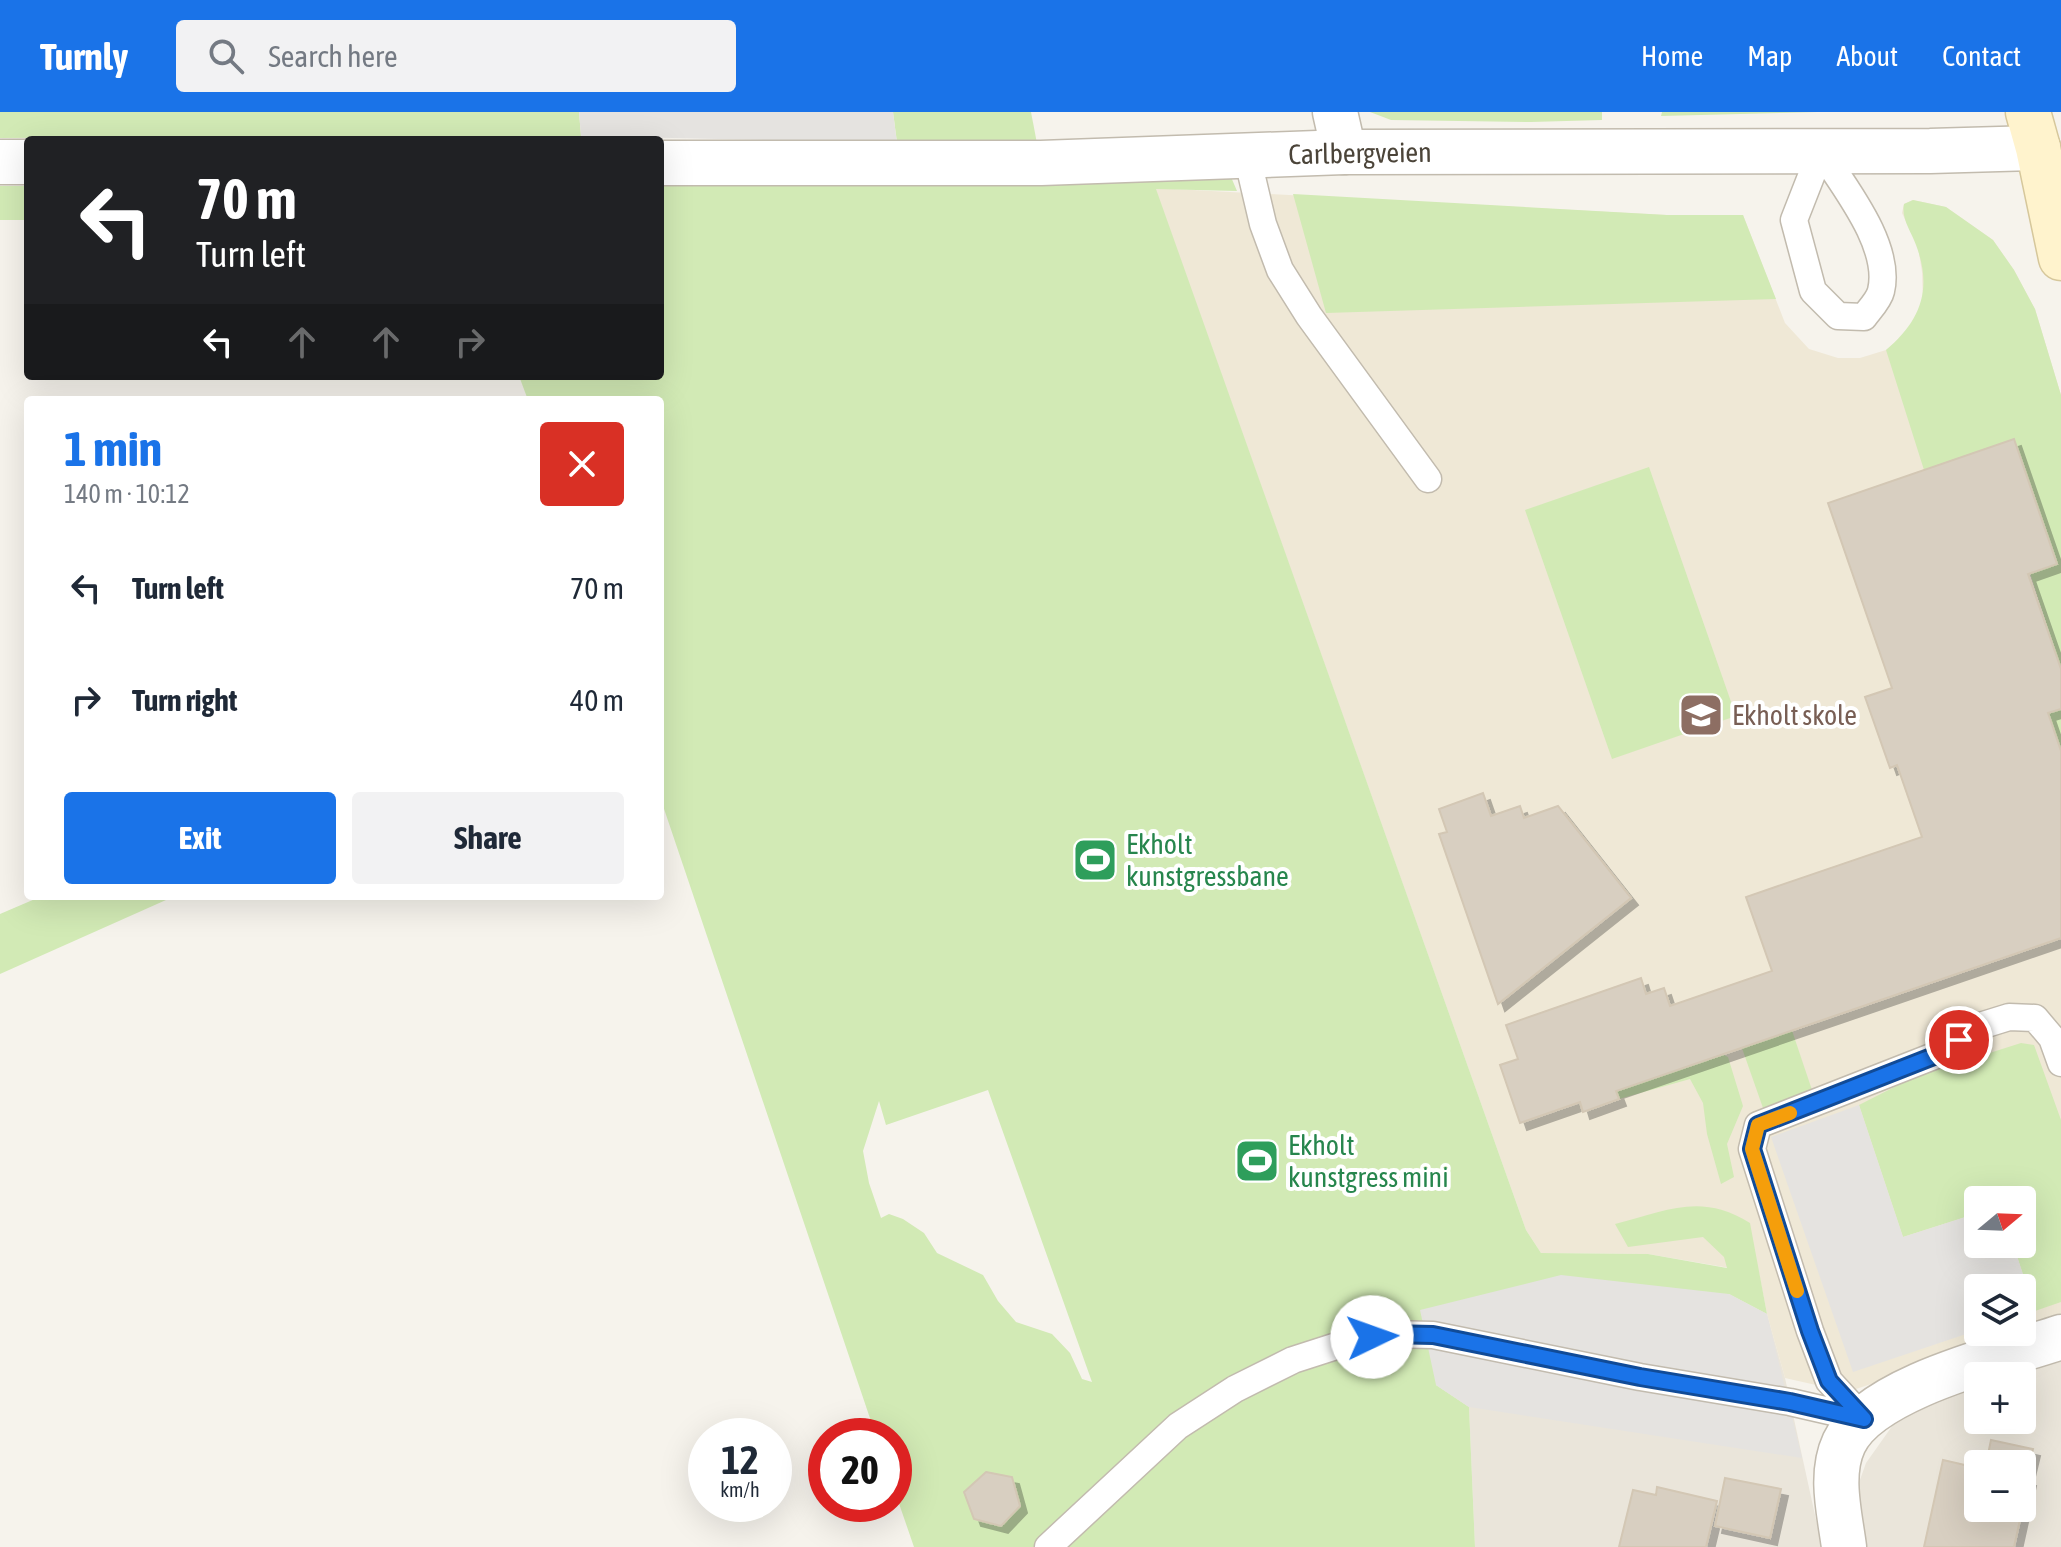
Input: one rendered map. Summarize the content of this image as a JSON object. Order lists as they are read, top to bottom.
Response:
{
  "streets": {
    "street": ["Carlbergveien"]
  },
  "places": {
    "school or university": ["Ekholt skole"],
    "sports": ["Ekholt kunstgressbane", "Ekholt kunstgress mini"]
  },
  "north": "right",
  "page": {
    "header": "Turnly",
    "search": "Search here",
    "nav": [
      "Home",
      "Map",
      "About",
      "Contact"
    ],
    "turn": ["70 m", "Turn left"],
    "heading": ["1 min", "140 m · 10:12"],
    "list": [
      {
        "name": "Turn left",
        "value": "70 m"
      },
      {
        "name": "Turn right",
        "value": "40 m"
      }
    ],
    "buttons": ["Exit", "Share"],
    "map_buttons": ["+", "−"],
    "speed": "12 km/h",
    "limit": "20"
  }
}
